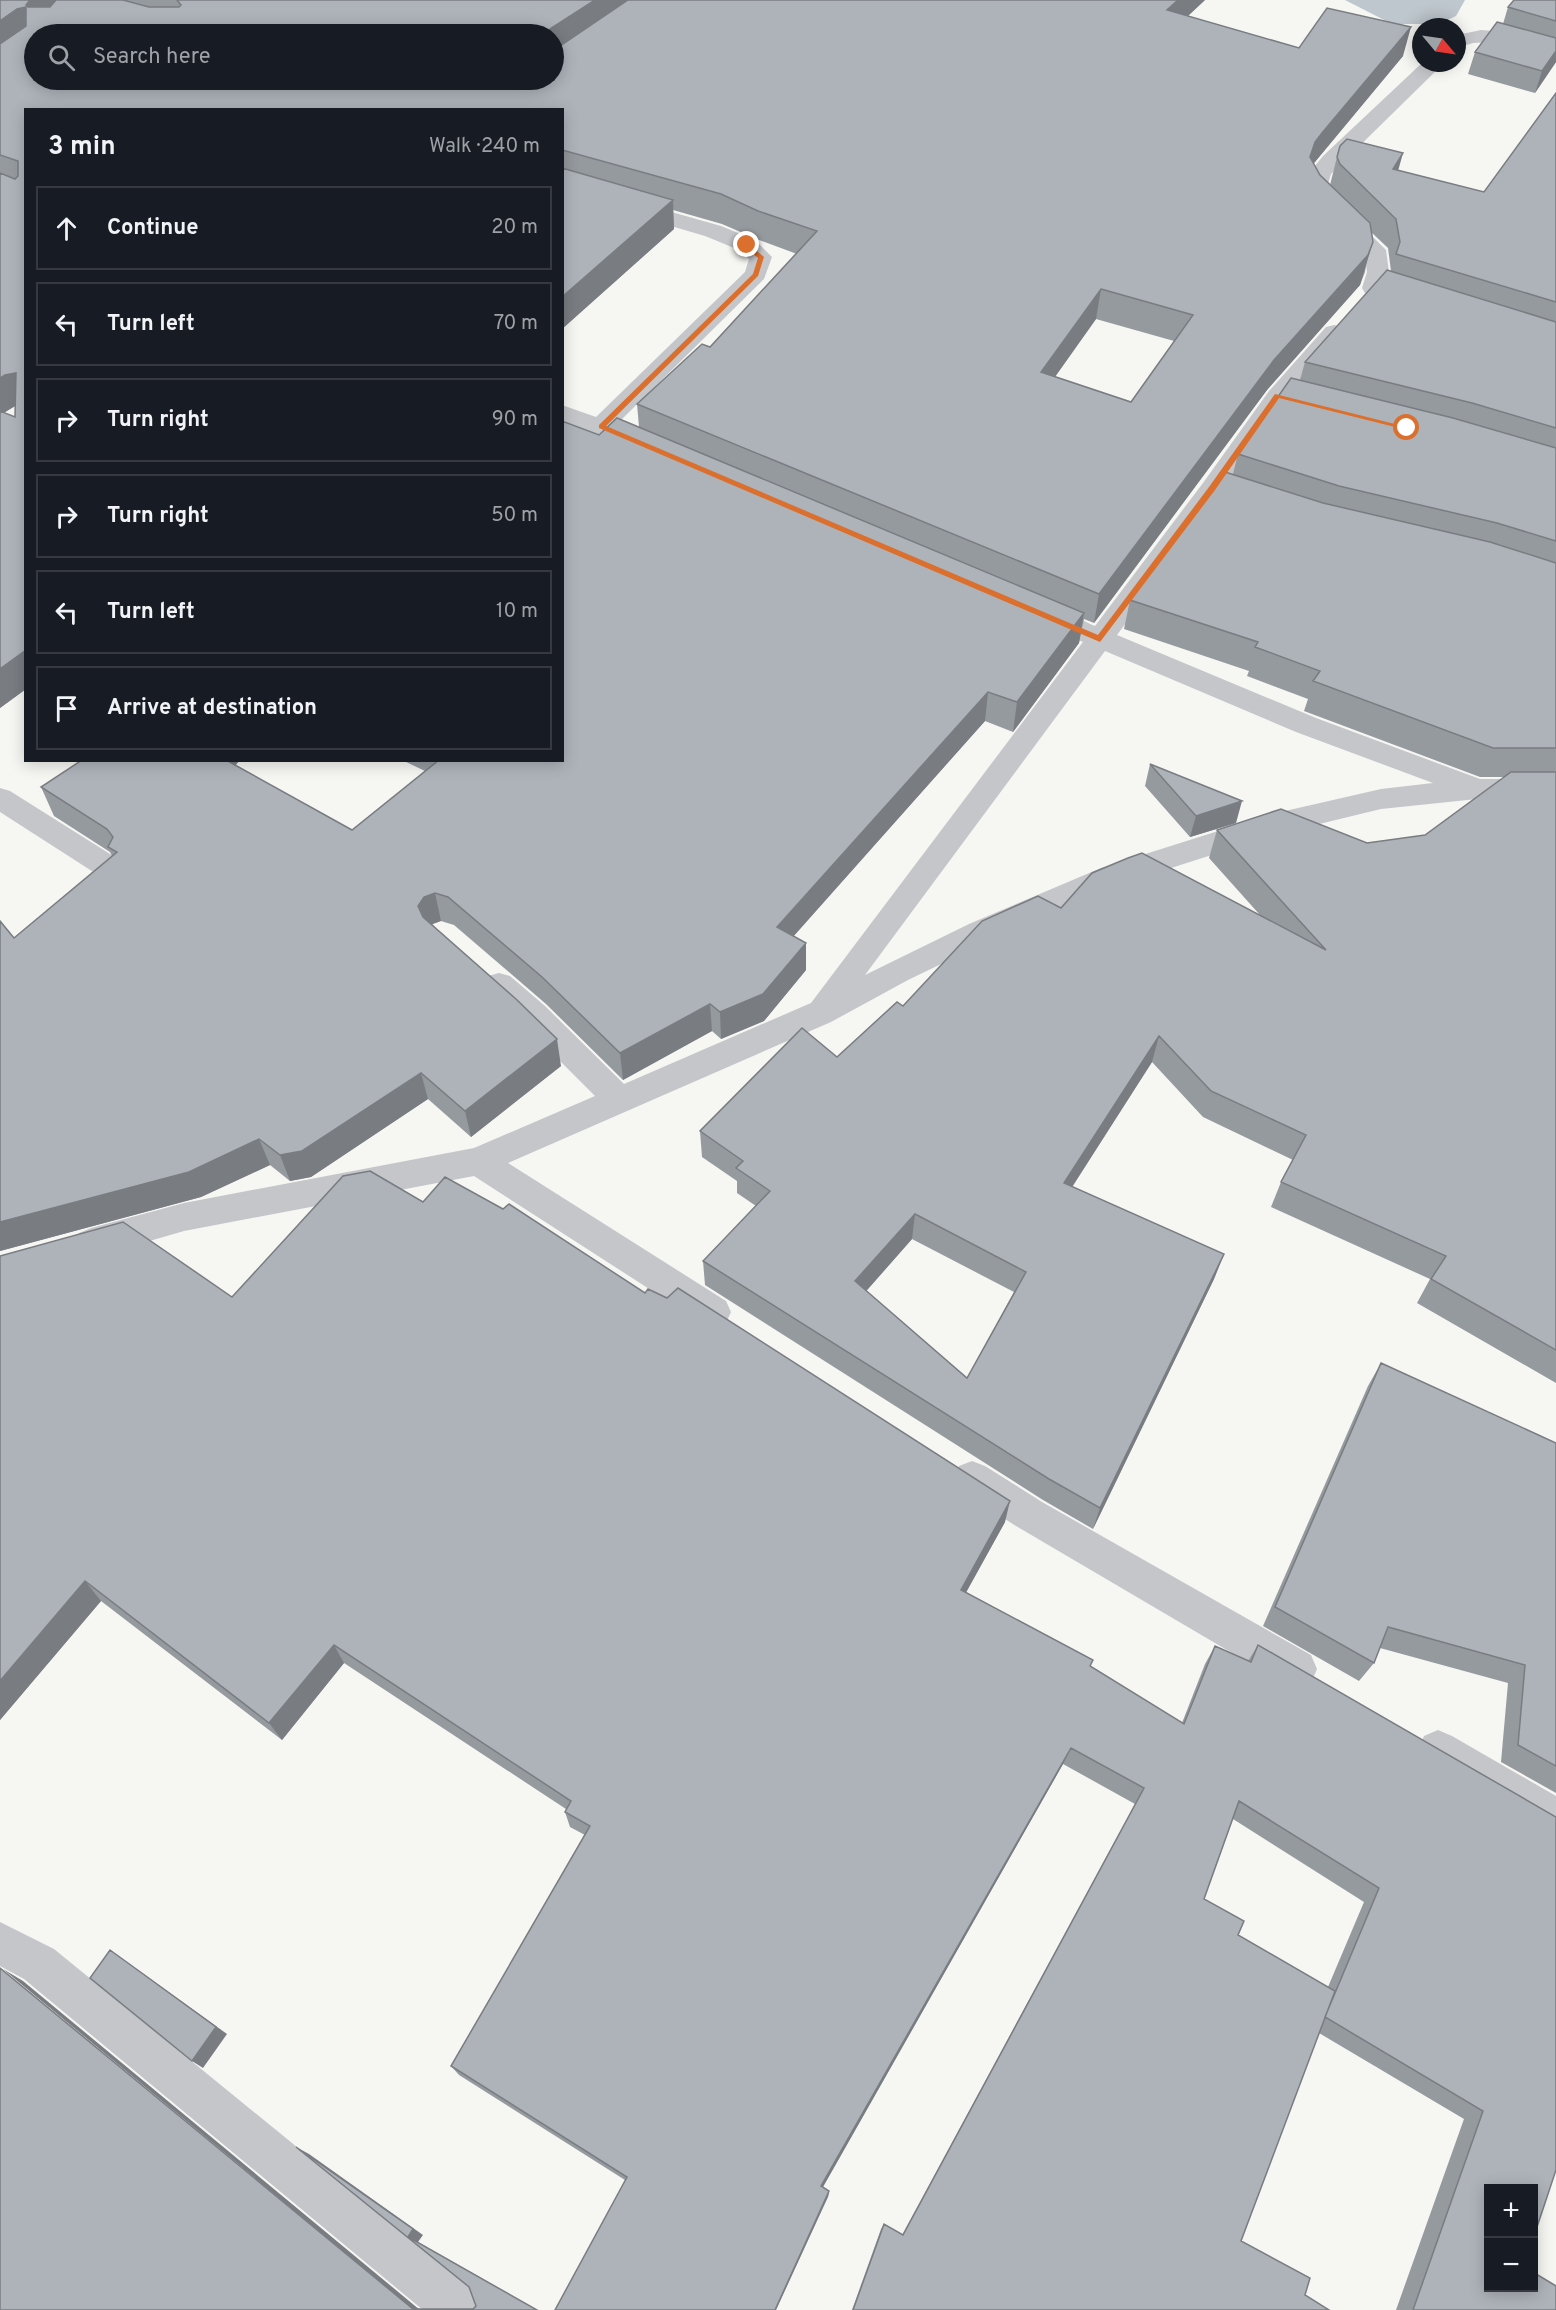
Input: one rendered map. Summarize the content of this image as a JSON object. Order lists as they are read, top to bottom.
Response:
{
  "north": "bottom right",
  "page": {
    "search": "Search here",
    "heading": ["3 min", "Walk · 240 m"],
    "list": [
      ["Continue", "20 m"],
      ["Turn left", "70 m"],
      ["Turn right", "90 m"],
      ["Turn right", "50 m"],
      ["Turn left", "10 m"],
      "Arrive at destination"
    ],
    "map_buttons": ["+", "−"]
  }
}
